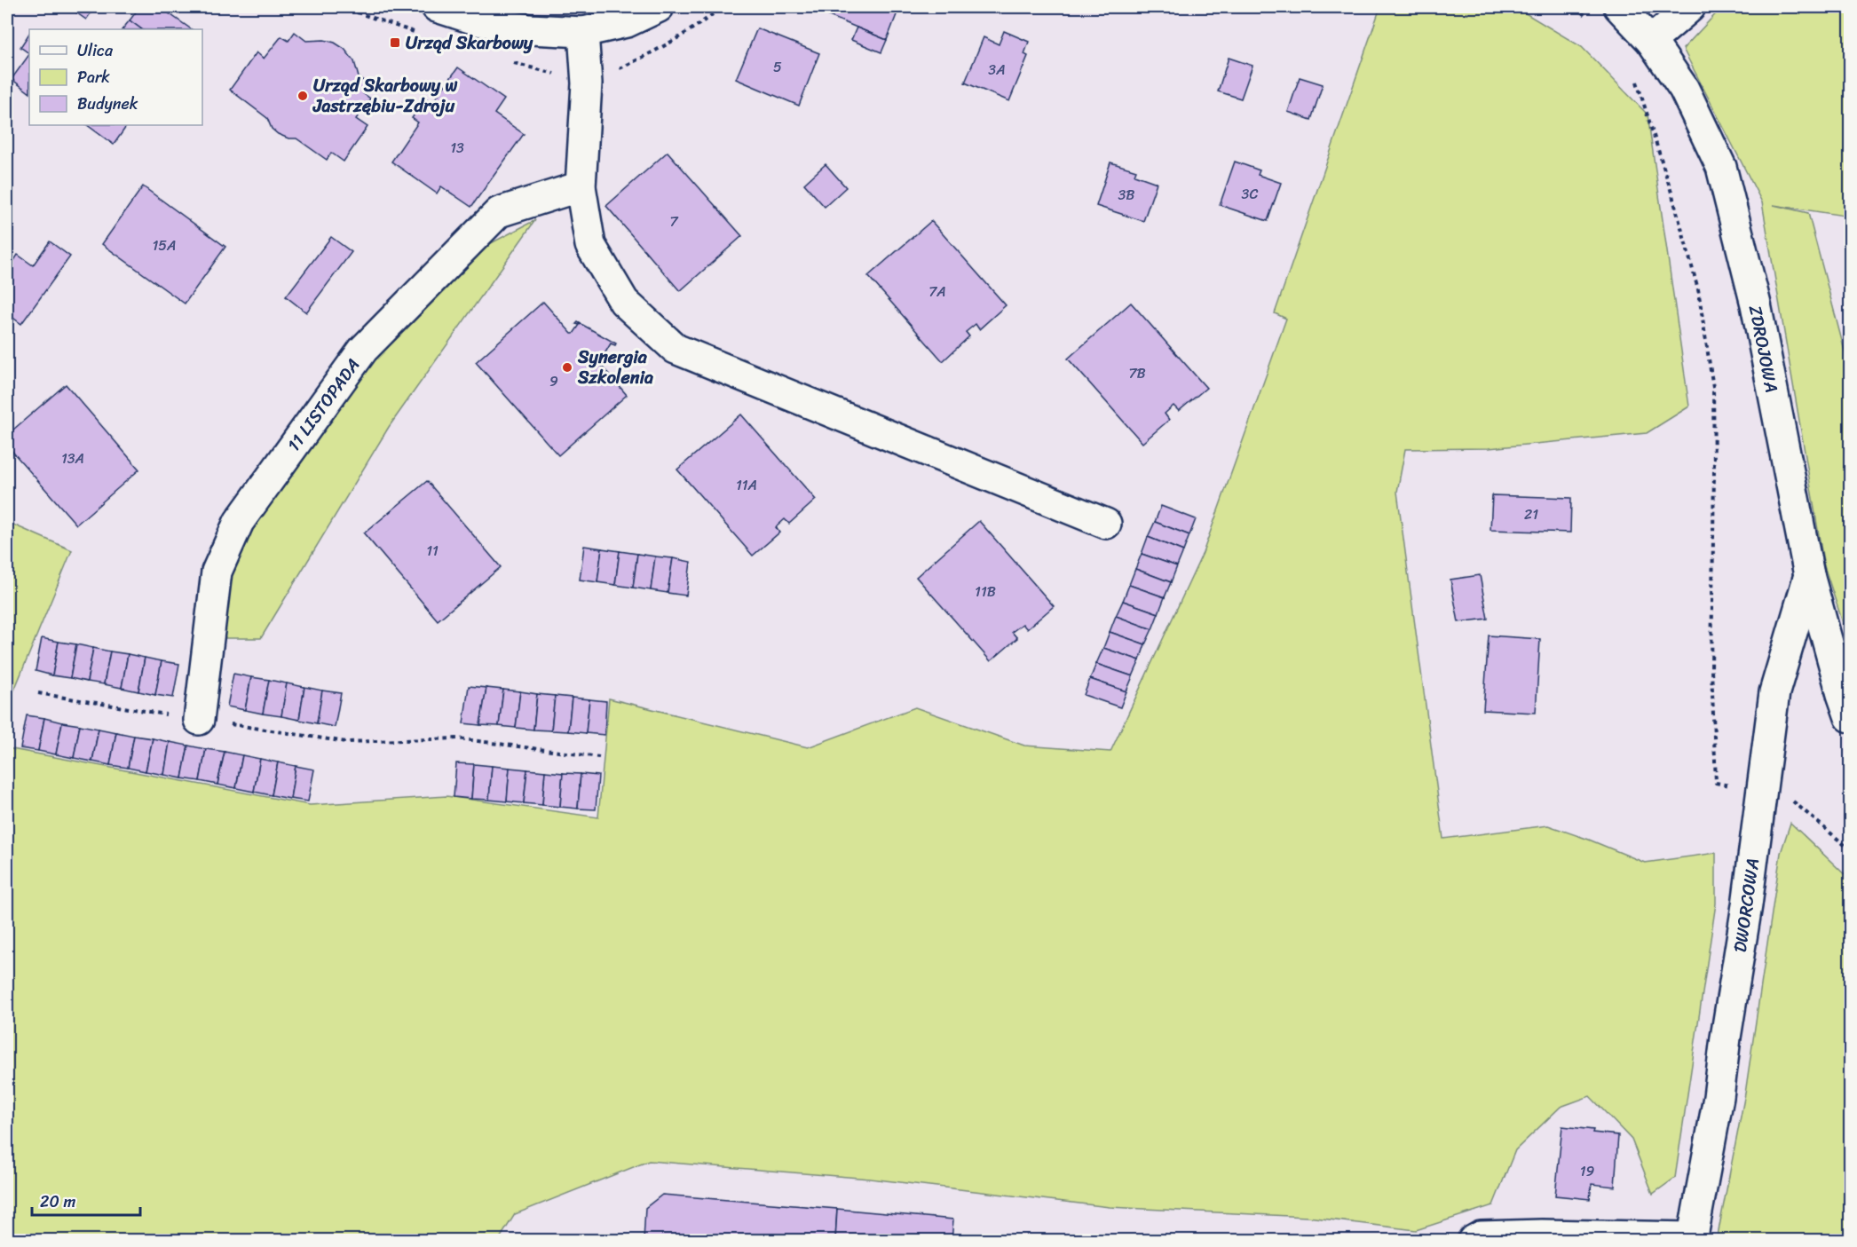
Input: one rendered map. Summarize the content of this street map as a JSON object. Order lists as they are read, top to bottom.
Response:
{
  "streets": {
    "street": ["ZDROJOWA", "11 LISTOPADA", "DWORCOWA"]
  },
  "crossings": [
    ["ZDROJOWA", "DWORCOWA"]
  ],
  "places": {
    "transit": ["Urząd Skarbowy"],
    "other": ["Urząd Skarbowy w Jastrzębiu-Zdroju", "Synergia Szkolenia"]
  },
  "house_numbers": [
    "5",
    "3A",
    "13",
    "3C",
    "3B",
    "7",
    "15A",
    "7A",
    "7B",
    "9",
    "13A",
    "11A",
    "21",
    "11",
    "11B",
    "19"
  ],
  "legend": ["Ulica", "Park", "Budynek"],
  "scale_bar": "20 m"
}
